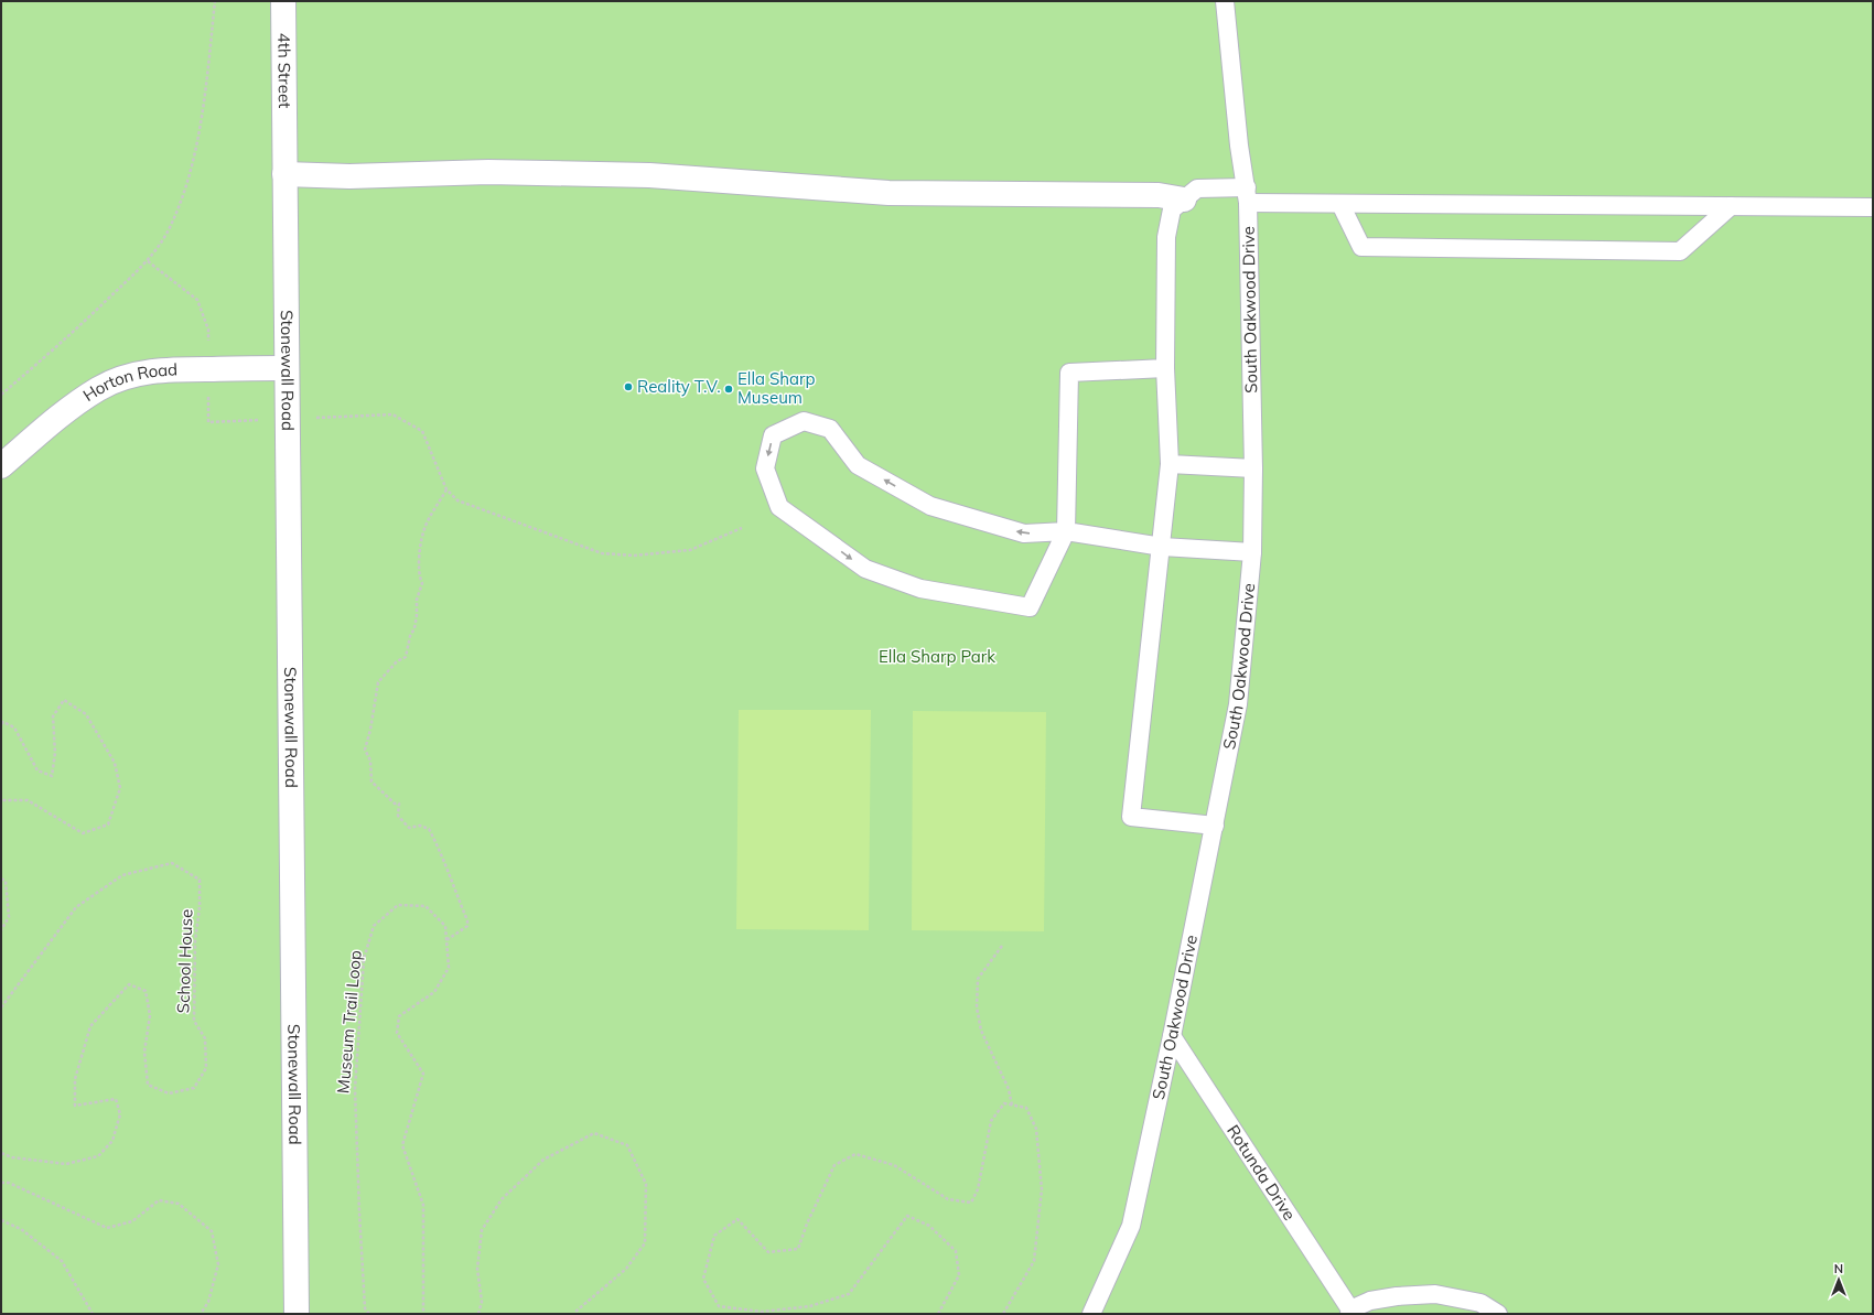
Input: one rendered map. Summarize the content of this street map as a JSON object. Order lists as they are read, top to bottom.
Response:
{
  "streets": {
    "street": ["4th Street", "Stonewall Road", "Horton Road"],
    "lane": ["South Oakwood Drive", "Rotunda Drive"],
    "path": ["School House", "Museum Trail Loop"]
  },
  "crossings": [
    ["4th Street", "Stonewall Road"],
    ["South Oakwood Drive", "Rotunda Drive"],
    ["Stonewall Road", "Horton Road"]
  ],
  "parks": ["Ella Sharp Park"],
  "places": ["Reality T.V.", "Ella Sharp Museum"],
  "north": "top"
}
